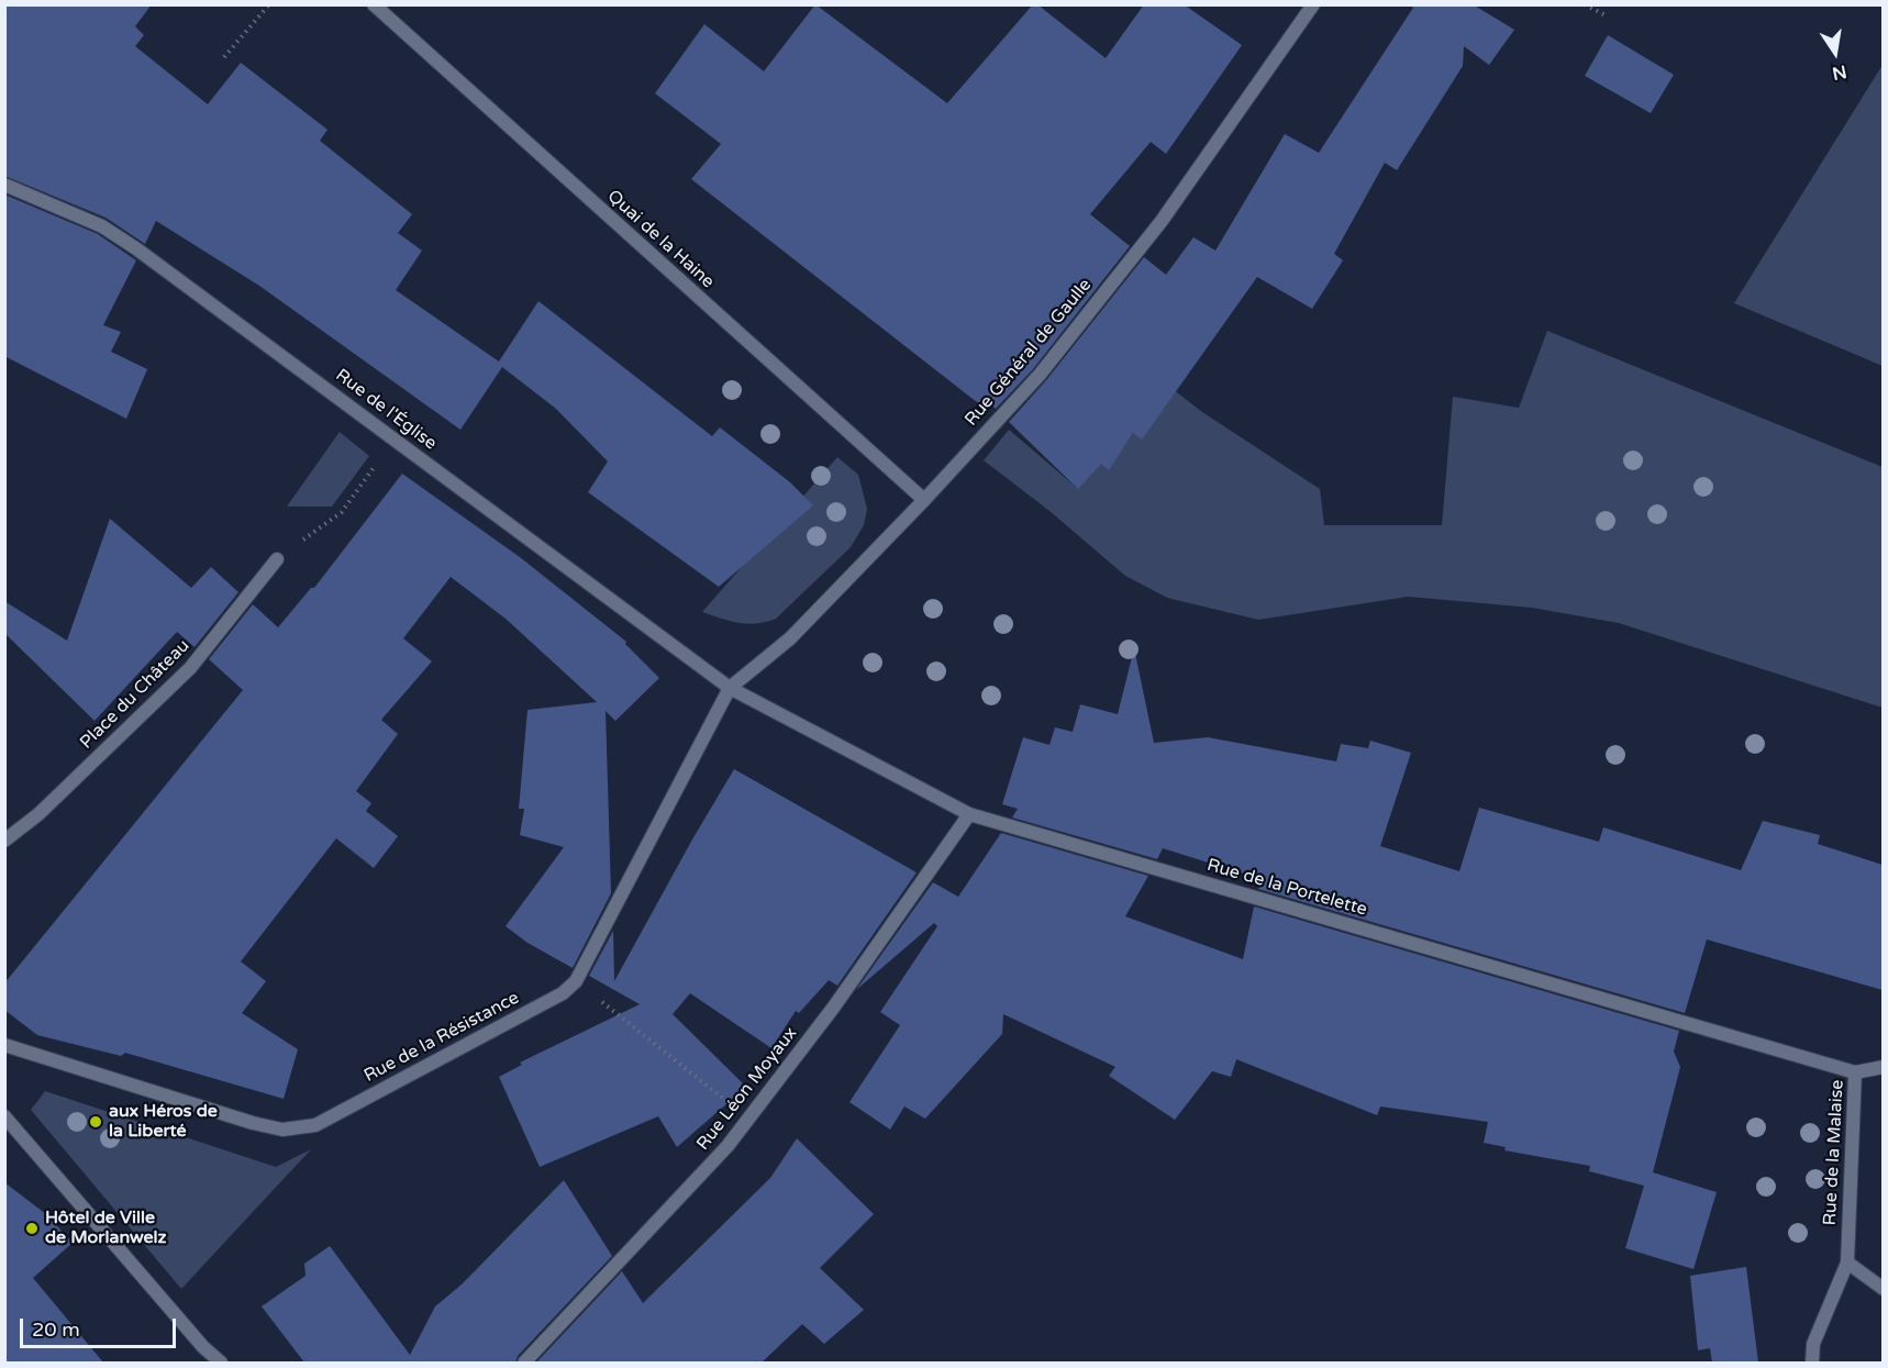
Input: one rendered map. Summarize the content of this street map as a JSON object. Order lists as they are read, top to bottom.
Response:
{
  "streets": {
    "street": [
      "Quai de la Haine",
      "Rue Général de Gaulle",
      "Rue de l'Église",
      "Place du Château",
      "Rue de la Portelette",
      "Rue de la Résistance",
      "Rue Léon Moyaux",
      "Rue de la Malaise"
    ]
  },
  "crossings": [
    ["Quai de la Haine", "Rue Général de Gaulle"],
    ["Rue Général de Gaulle", "Rue de l'Église"],
    ["Rue Général de Gaulle", "Rue de la Portelette"],
    ["Rue Général de Gaulle", "Rue de la Résistance"],
    ["Rue de l'Église", "Rue de la Portelette"],
    ["Rue de l'Église", "Rue de la Résistance"],
    ["Rue de la Portelette", "Rue de la Résistance"],
    ["Rue de la Portelette", "Rue Léon Moyaux"],
    ["Rue de la Portelette", "Rue de la Malaise"]
  ],
  "places": ["aux Héros de la Liberté", "Hôtel de Ville de Morlanwelz"],
  "scale_bar": "20 m",
  "north": "bottom"
}
